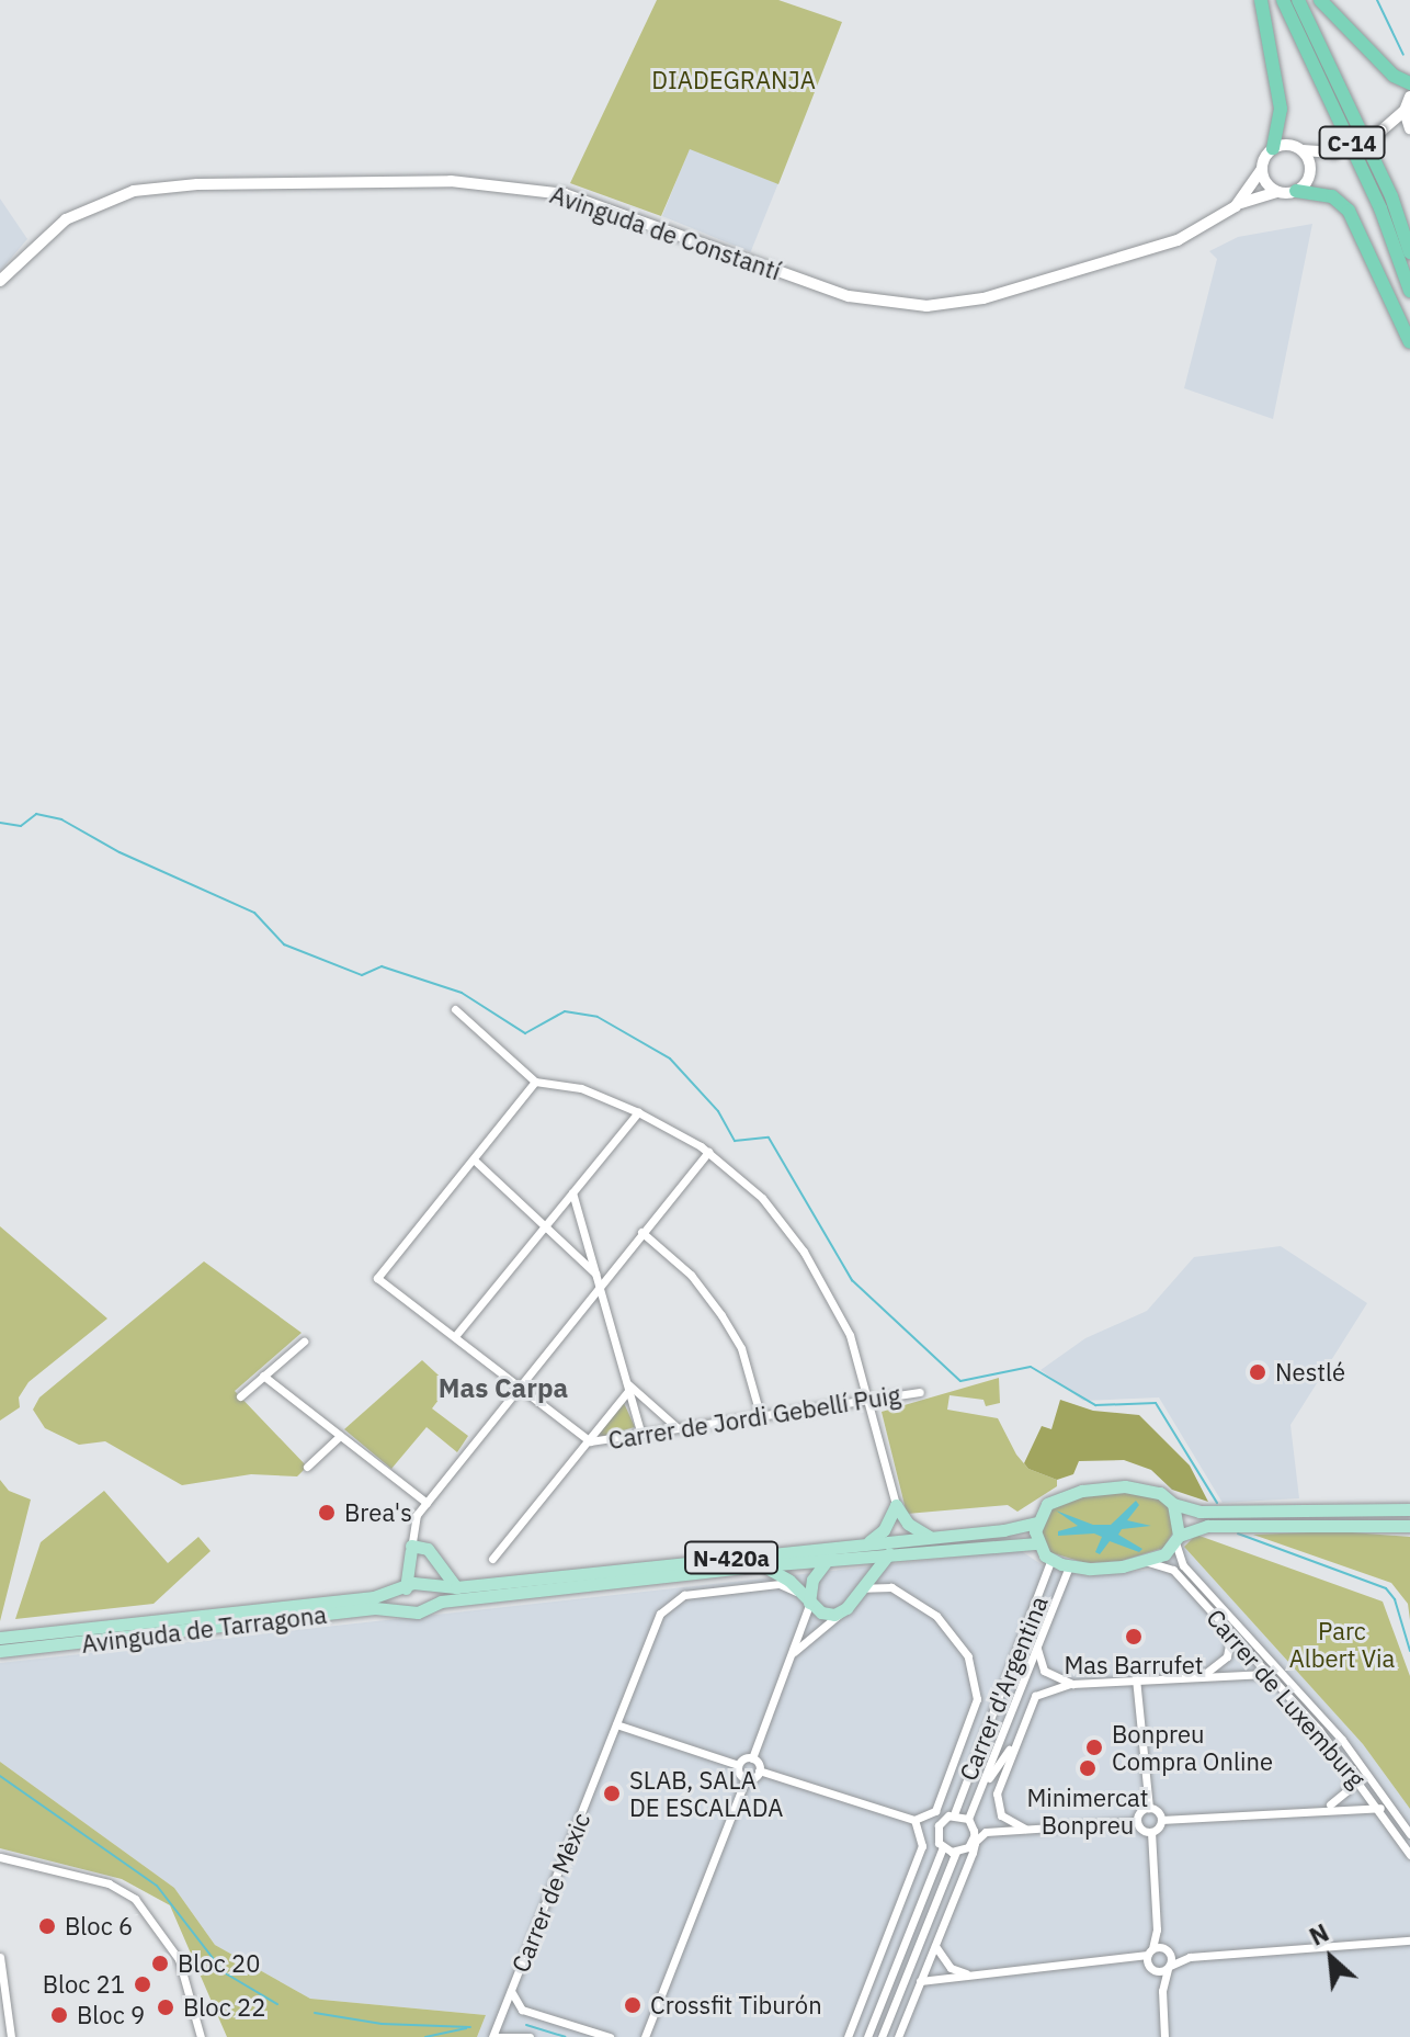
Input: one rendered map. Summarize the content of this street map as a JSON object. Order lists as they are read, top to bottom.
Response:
{
  "streets": {
    "highway": ["C-14"],
    "main road": ["Avinguda de Constantí", "N-420a", "Avinguda de Tarragona"],
    "street": [
      "Carrer de Jordi Gebellí Puig",
      "Carrer d'Argentina",
      "Carrer de Luxemburg",
      "Carrer de Mèxic"
    ]
  },
  "crossings": [
    ["N-420a", "Avinguda de Tarragona"],
    ["N-420a", "Carrer d'Argentina"],
    ["N-420a", "Carrer de Mèxic"]
  ],
  "districts": ["Mas Carpa"],
  "parks": ["DIADEGRANJA", "Parc Albert Via"],
  "places": [
    "Nestlé",
    "Brea's",
    "Mas Barrufet",
    "Bonpreu Compra Online",
    "Minimercat Bonpreu",
    "SLAB, SALA DE ESCALADA",
    "Bloc 6",
    "Bloc 20",
    "Bloc 21",
    "Crossfit Tiburón",
    "Bloc 22",
    "Bloc 9"
  ],
  "north": "top left"
}
